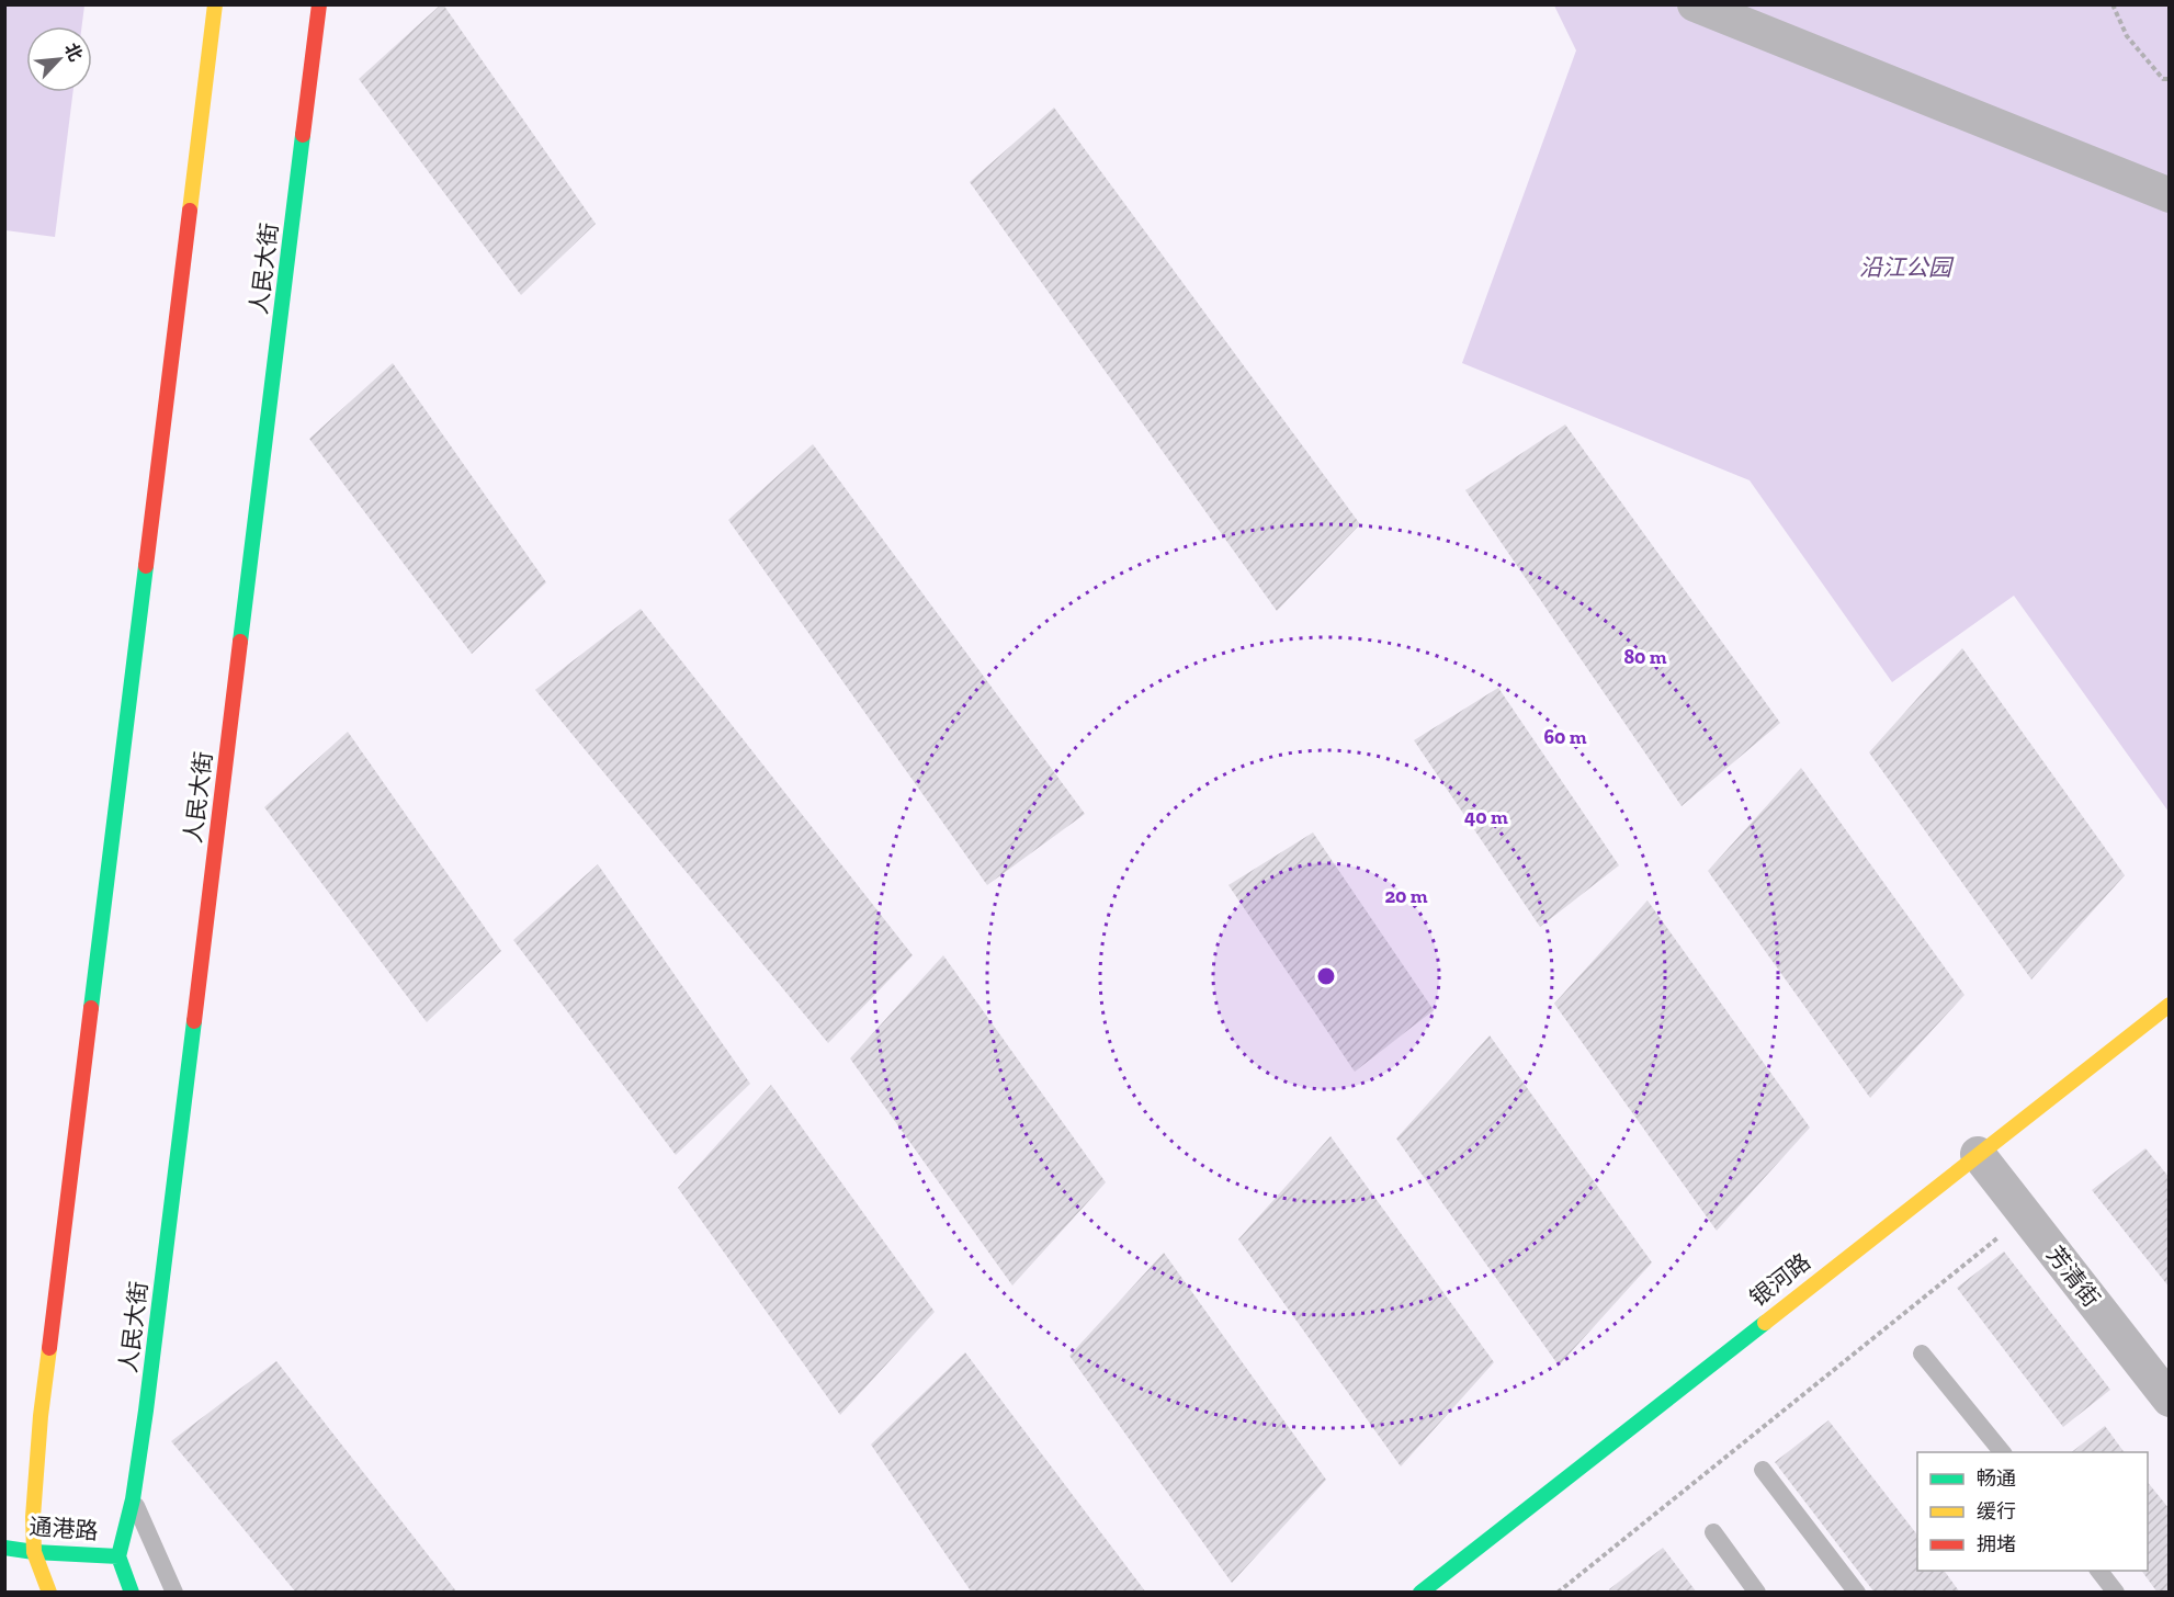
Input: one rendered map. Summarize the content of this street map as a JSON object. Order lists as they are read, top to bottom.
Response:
{
  "streets": {
    "main road": ["人民大街", "银河路", "通港路"],
    "street": ["芳清街"]
  },
  "crossings": [
    ["人民大街", "通港路"],
    ["芳清街", "银河路"]
  ],
  "parks": ["沿江公园"],
  "legend": ["畅通", "缓行", "拥堵"],
  "north": "top right",
  "rings": [
    "80 m",
    "60 m",
    "40 m",
    "20 m"
  ]
}
